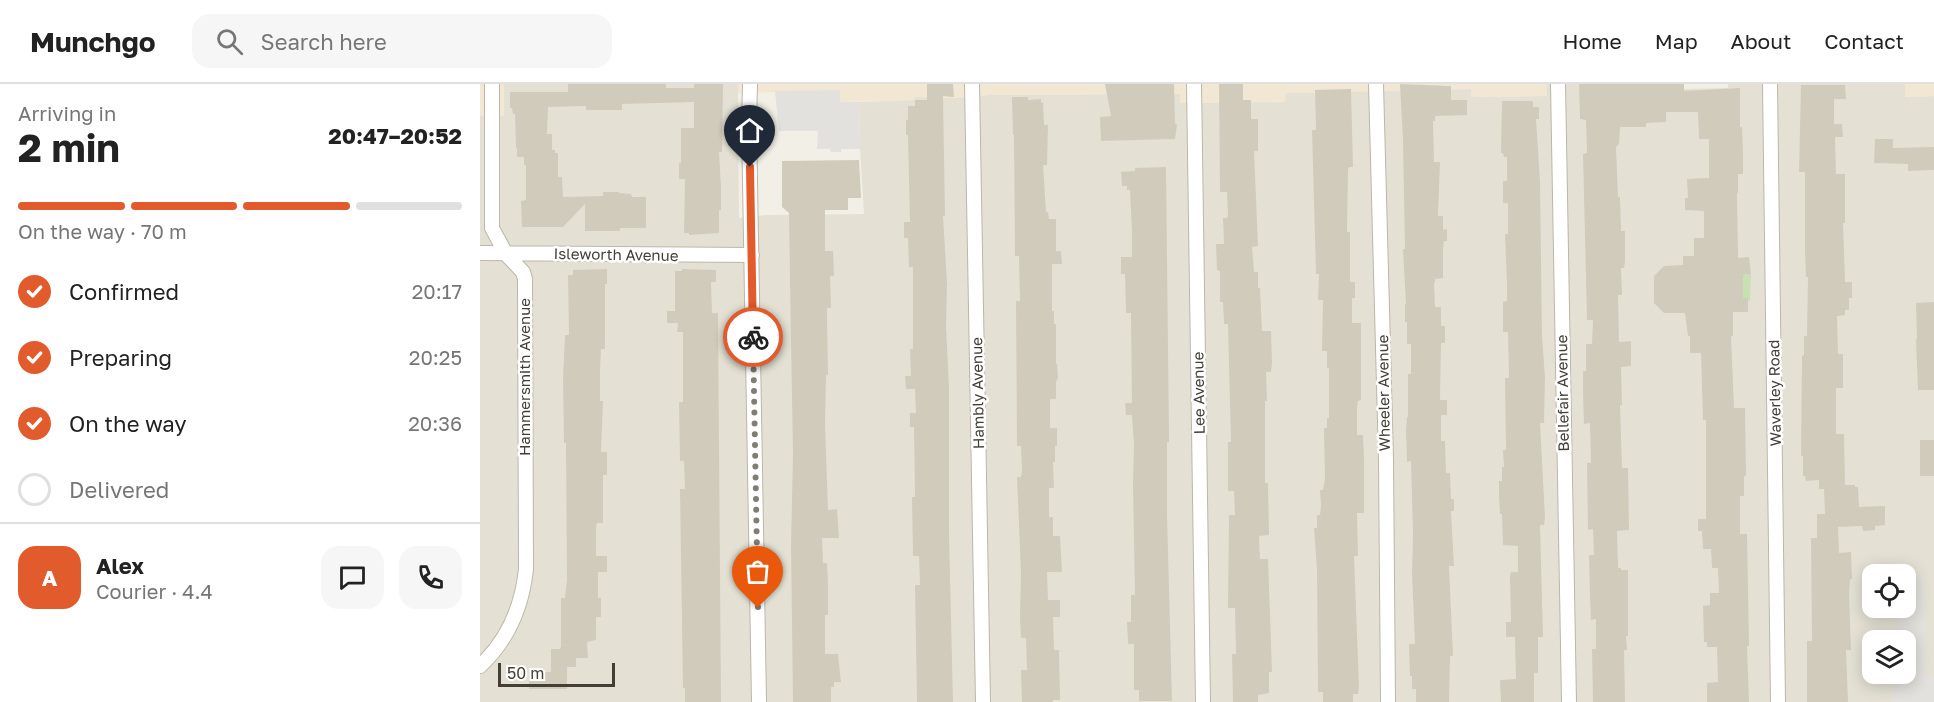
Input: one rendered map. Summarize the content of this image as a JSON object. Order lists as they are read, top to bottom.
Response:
{
  "streets": {
    "street": [
      "Isleworth Avenue",
      "Hammersmith Avenue",
      "Hambly Avenue",
      "Lee Avenue",
      "Wheeler Avenue",
      "Bellefair Avenue",
      "Waverley Road"
    ]
  },
  "crossings": [
    ["Isleworth Avenue", "Hammersmith Avenue"]
  ],
  "scale_bar": "50 m",
  "page": {
    "header": "Munchgo",
    "search": "Search here",
    "nav": [
      "Home",
      "Map",
      "About",
      "Contact"
    ],
    "heading": ["2 min", "Arriving in", "20:47–20:52"],
    "panel": ["Alex", "Courier · 4.4"],
    "bar": "On the way · 70 m",
    "list": [
      ["Confirmed", "20:17"],
      ["Preparing", "20:25"],
      ["On the way", "20:36"],
      "Delivered"
    ],
    "round": "A",
    "scale": "50 m"
  }
}
